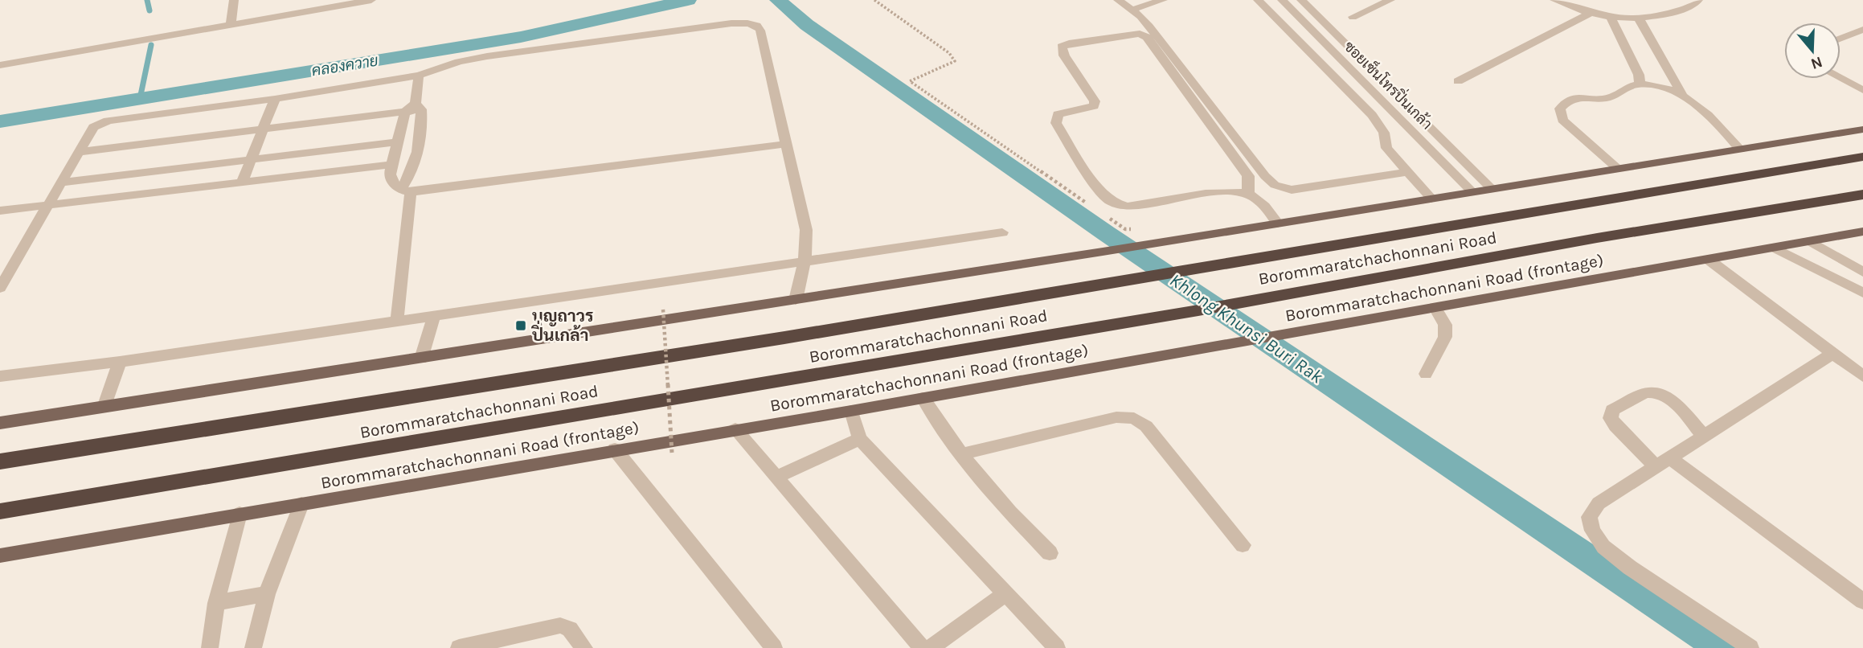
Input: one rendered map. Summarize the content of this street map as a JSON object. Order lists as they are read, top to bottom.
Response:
{
  "streets": {
    "highway": ["Borommaratchachonnani Road"],
    "main road": ["Borommaratchachonnani Road (frontage)"],
    "street": ["ซอยเซ็นโทรปิ่นเกล้า"]
  },
  "water": ["คลองควาย", "Khlong Khunsi Buri Rak"],
  "places": {
    "transit": ["บุญถาวร ปิ่นเกล้า"]
  },
  "north": "bottom"
}
